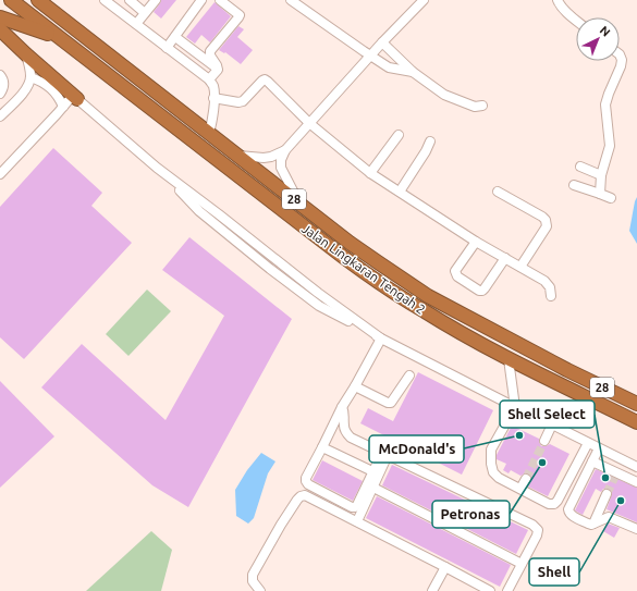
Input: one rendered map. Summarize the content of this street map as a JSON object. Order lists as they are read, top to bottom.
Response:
{
  "streets": {
    "highway": ["28", "Jalan Lingkaran Tengah 2"]
  },
  "places": [
    "McDonald's",
    "Petronas",
    "Shell Select",
    "Shell"
  ],
  "north": "top right"
}
